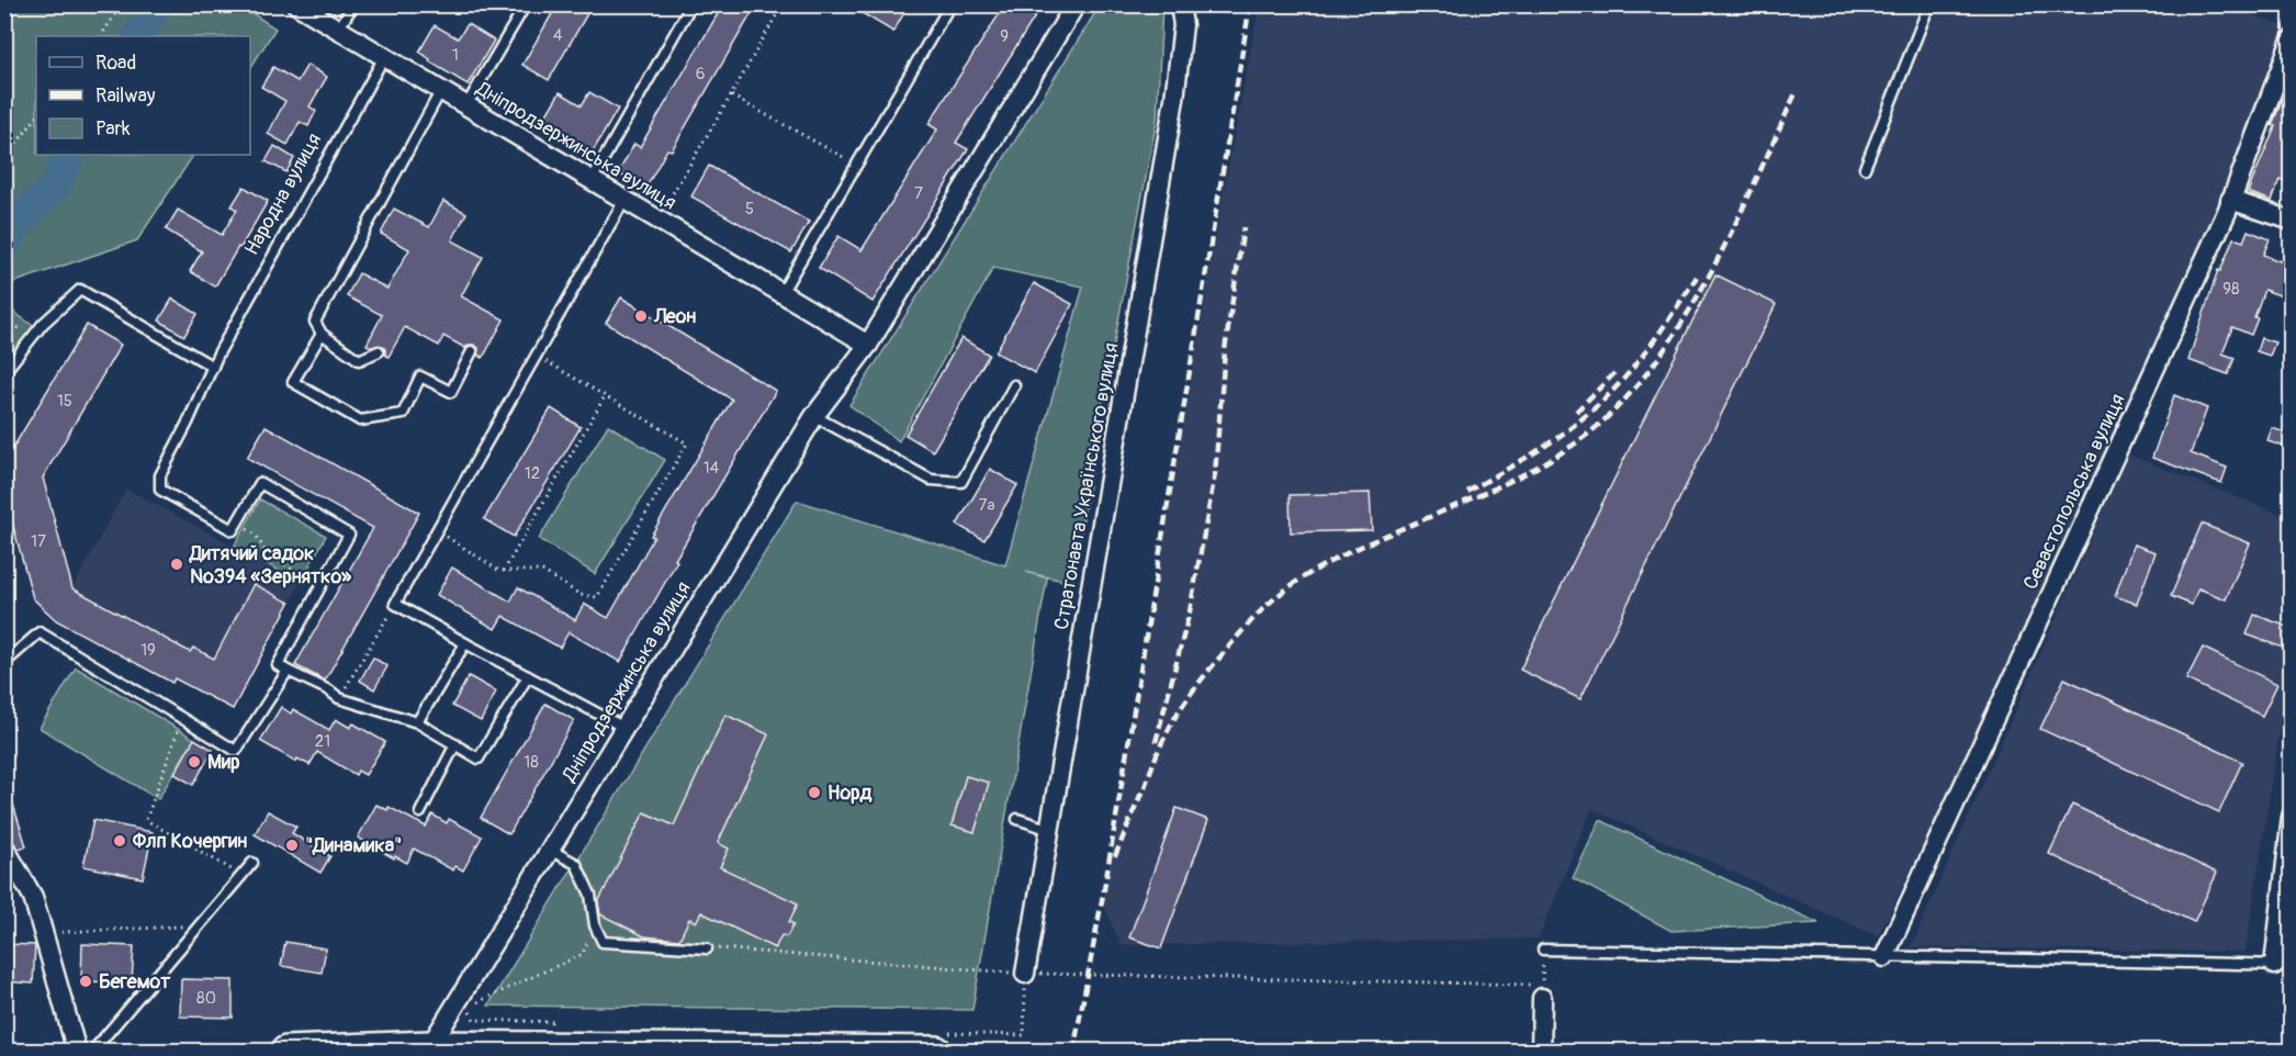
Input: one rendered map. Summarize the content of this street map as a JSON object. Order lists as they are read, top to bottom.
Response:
{
  "streets": {
    "street": ["Дніпродзержинська вулиця", "Стратонавта Українського вулиця", "Севастопольська вулиця"],
    "lane": ["Народна вулиця"]
  },
  "crossings": [
    ["Дніпродзержинська вулиця", "Народна вулиця"]
  ],
  "places": [
    "Леон",
    "Дитячий садок №394 «Зернятко»",
    "Мир",
    "Норд",
    "Флп Кочергин",
    "\"Динамика\"",
    "Бегемот"
  ],
  "house_numbers": [
    "4",
    "9",
    "1",
    "6",
    "7",
    "5",
    "98",
    "15",
    "14",
    "12",
    "7а",
    "17",
    "19",
    "21",
    "18",
    "80"
  ],
  "legend": ["Road", "Railway", "Park"]
}
